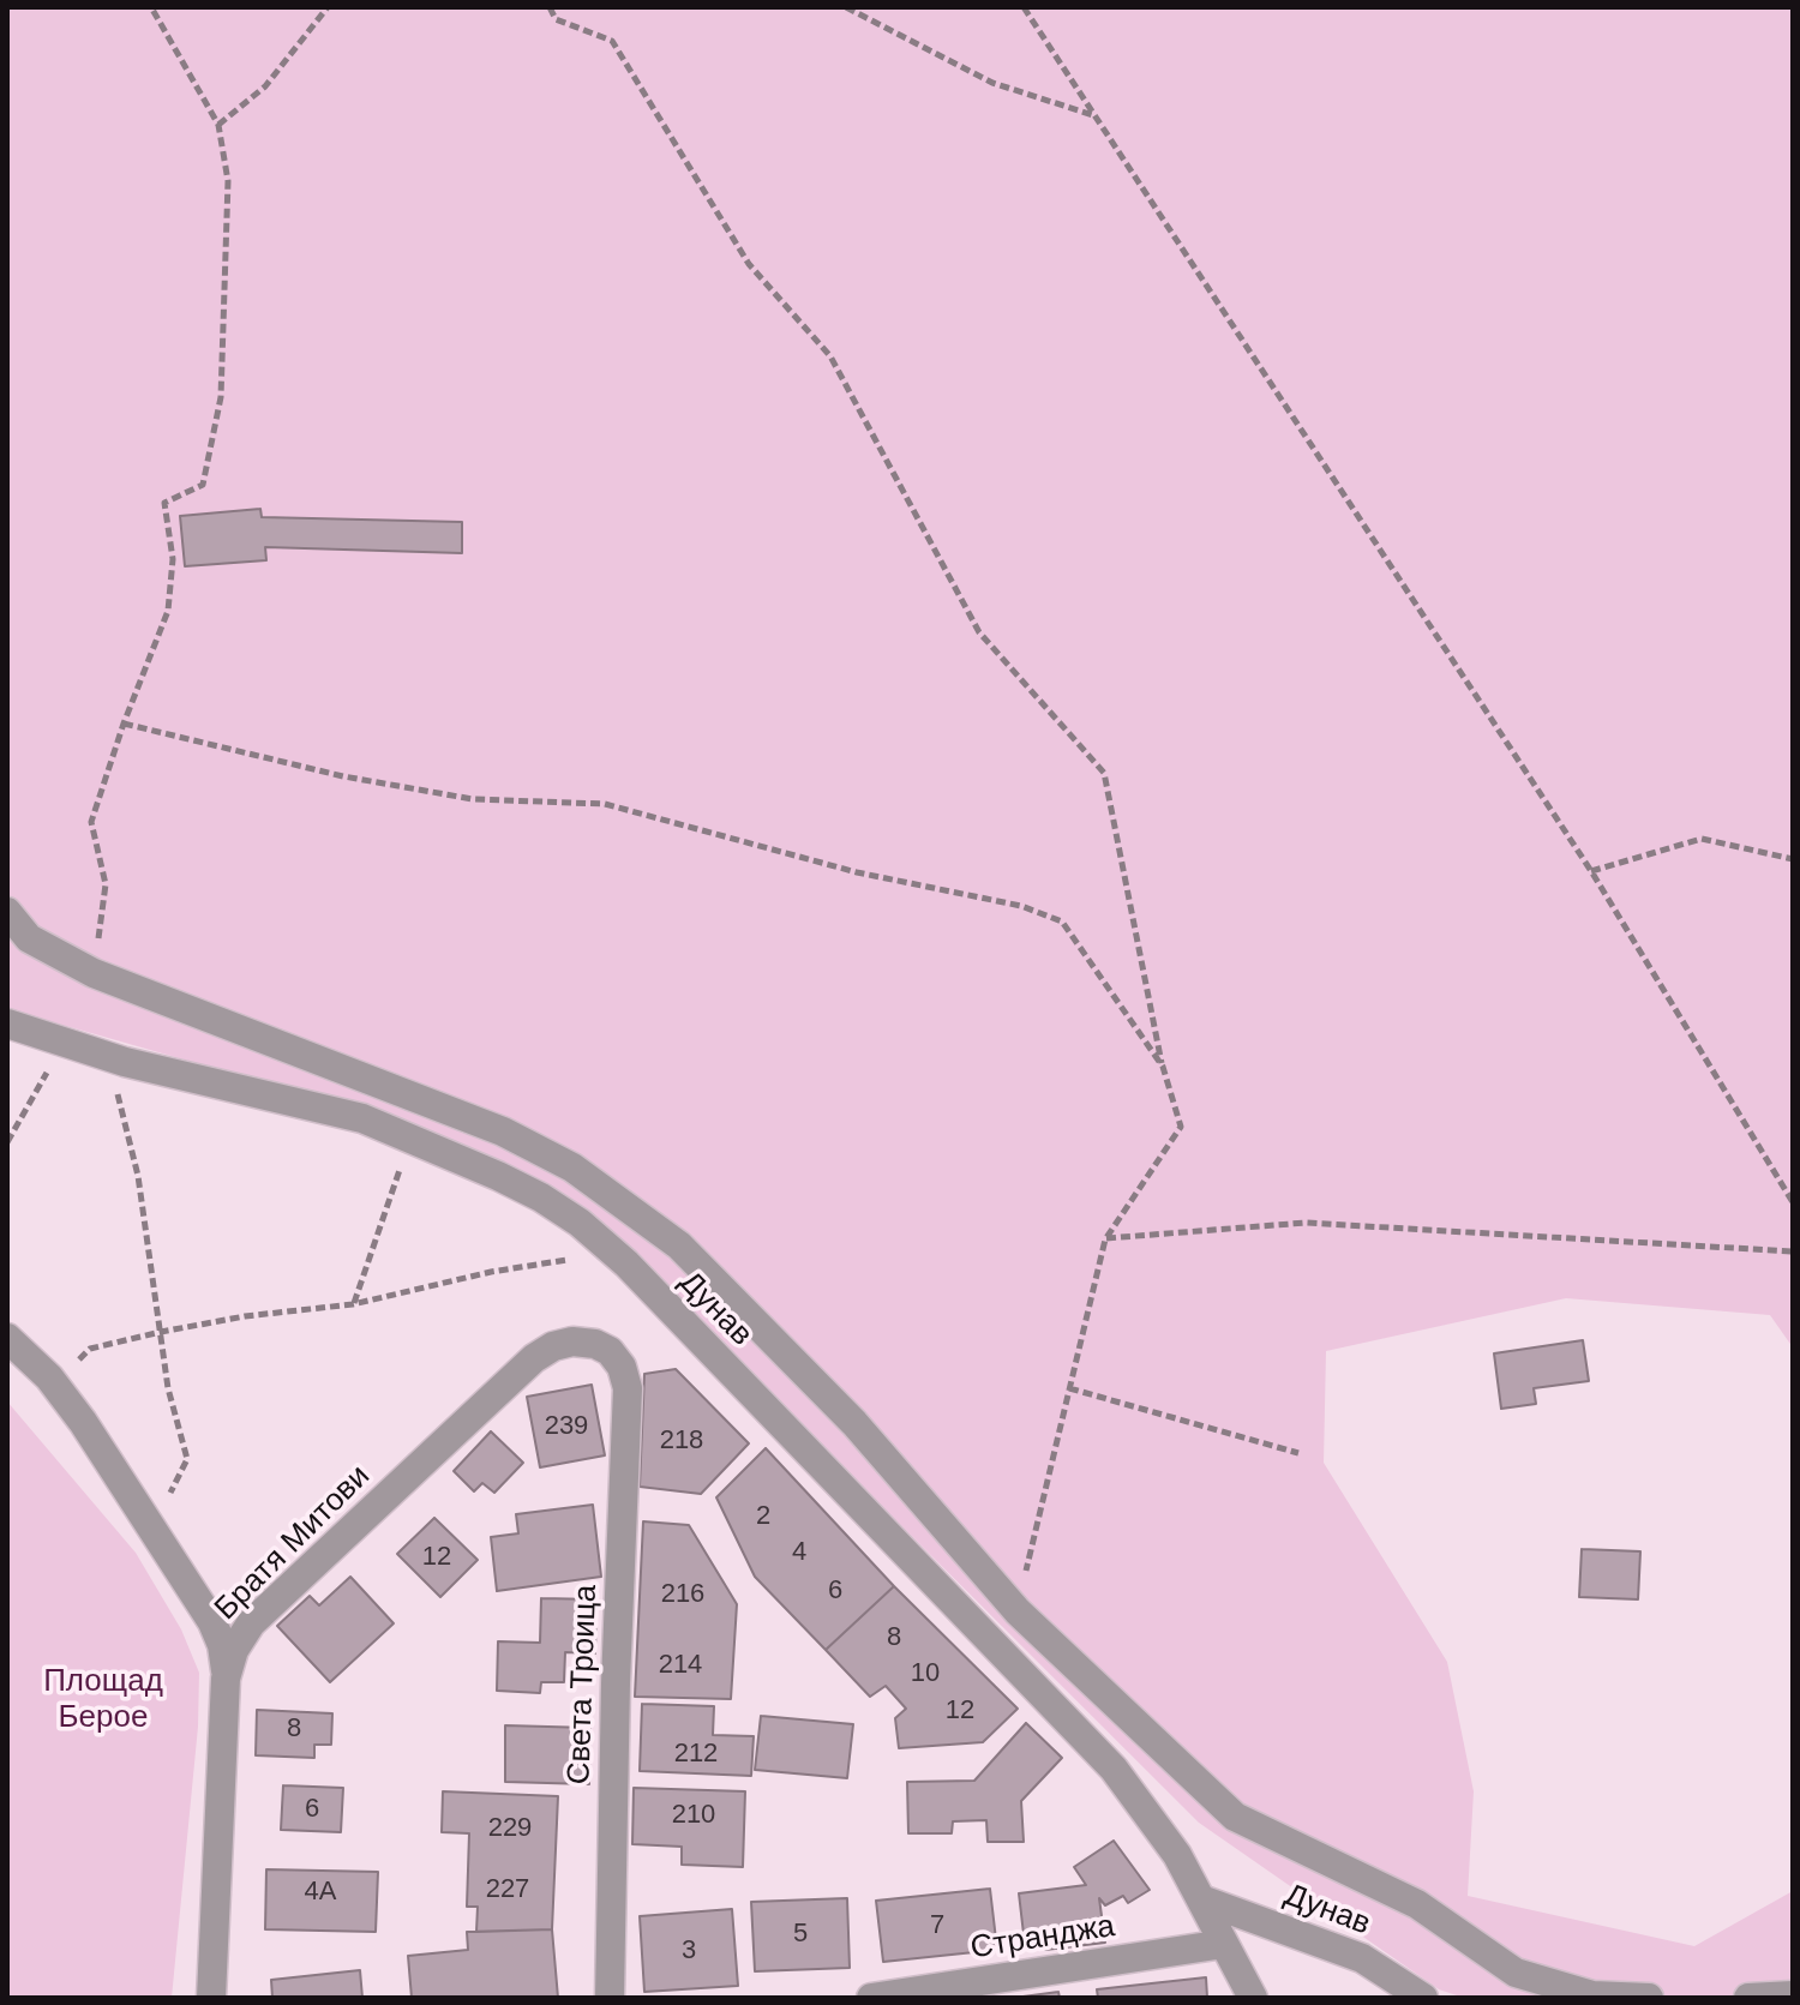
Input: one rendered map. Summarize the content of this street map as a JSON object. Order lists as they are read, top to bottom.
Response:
{
  "streets": {
    "street": [
      "Дунав",
      "Братя Митови",
      "Света Троица",
      "Странджа"
    ]
  },
  "crossings": [
    ["Дунав", "Странджа"],
    ["Братя Митови", "Света Троица"]
  ],
  "parks": ["Площад Берое"],
  "house_numbers": [
    "239",
    "218",
    "2",
    "4",
    "12",
    "6",
    "216",
    "8",
    "214",
    "10",
    "12",
    "8",
    "212",
    "6",
    "210",
    "229",
    "227",
    "4A",
    "7",
    "5",
    "3"
  ]
}
